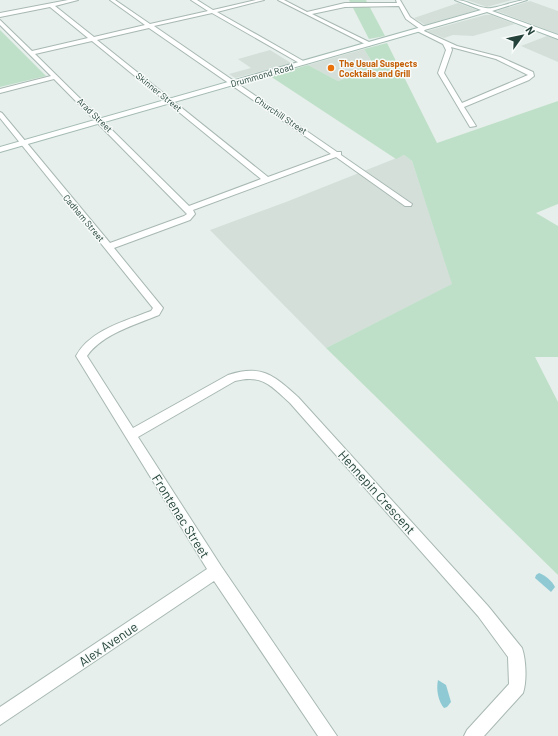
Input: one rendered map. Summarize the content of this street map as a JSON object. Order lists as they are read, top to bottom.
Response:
{
  "streets": {
    "main road": ["Drummond Road"],
    "street": [
      "Skinner Street",
      "Arad Street",
      "Churchill Street",
      "Cadham Street",
      "Hennepin Crescent",
      "Frontenac Street",
      "Alex Avenue"
    ]
  },
  "crossings": [
    ["Drummond Road", "Skinner Street"],
    ["Drummond Road", "Arad Street"],
    ["Drummond Road", "Churchill Street"],
    ["Drummond Road", "Cadham Street"],
    ["Cadham Street", "Frontenac Street"],
    ["Hennepin Crescent", "Frontenac Street"],
    ["Frontenac Street", "Alex Avenue"]
  ],
  "places": ["The Usual Suspects Cocktails and Grill"],
  "north": "top right"
}
